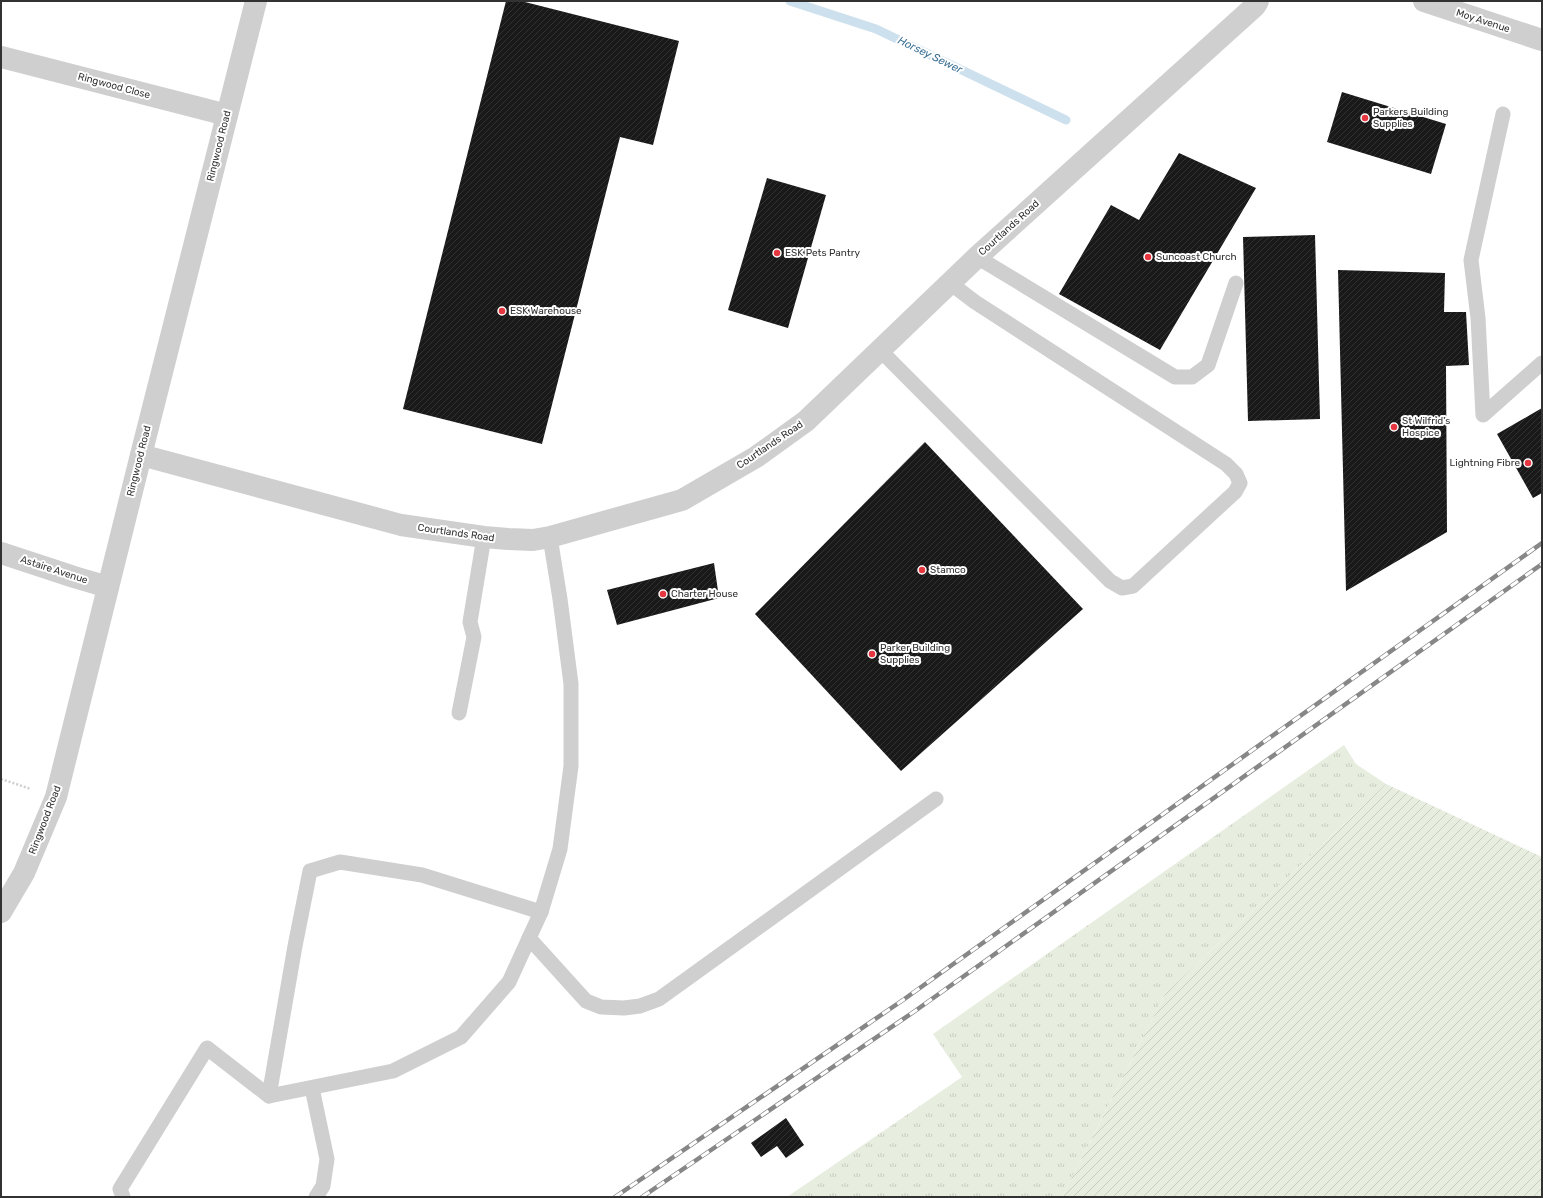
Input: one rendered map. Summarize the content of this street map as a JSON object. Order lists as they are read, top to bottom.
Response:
{
  "streets": {
    "street": [
      "Moy Avenue",
      "Ringwood Close",
      "Ringwood Road",
      "Courtlands Road",
      "Astaire Avenue"
    ]
  },
  "crossings": [
    ["Ringwood Close", "Ringwood Road"],
    ["Ringwood Road", "Courtlands Road"],
    ["Ringwood Road", "Astaire Avenue"]
  ],
  "water": ["Horsey Sewer"],
  "places": [
    "Parkers Building Supplies",
    "ESK Pets Pantry",
    "Suncoast Church",
    "ESK Warehouse",
    "St Wilfrid's Hospice",
    "Lightning Fibre",
    "Stamco",
    "Charter House",
    "Parker Building Supplies"
  ]
}
